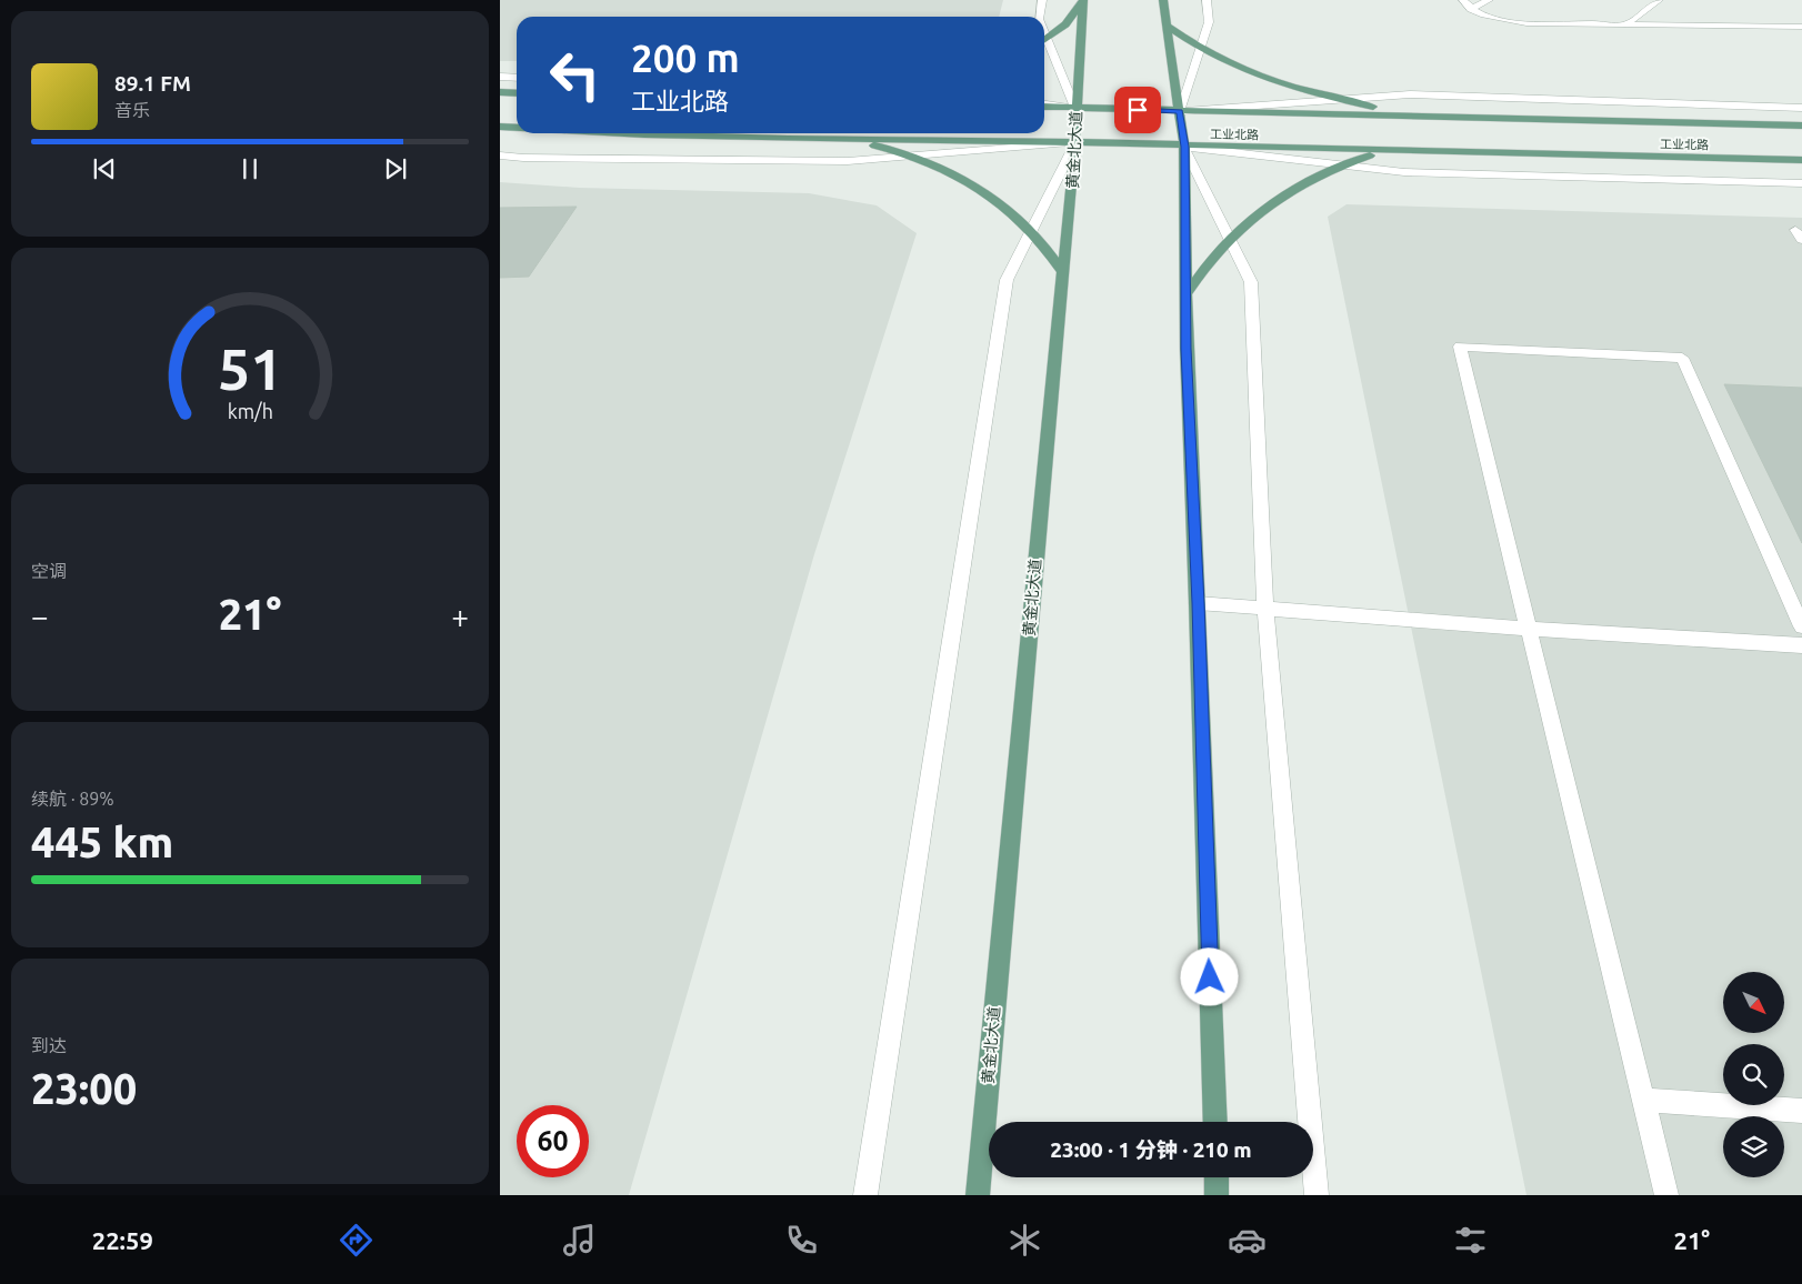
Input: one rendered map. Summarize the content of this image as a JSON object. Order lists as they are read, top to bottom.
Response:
{
  "streets": {
    "main road": ["工业北路", "黄金北大道"]
  },
  "crossings": [
    ["工业北路", "黄金北大道"]
  ],
  "north": "bottom right",
  "page": {
    "turn": ["200 m", "工业北路"],
    "song": ["89.1 FM", "音乐"],
    "tile": [
      "空调",
      ["续航 · 89%", "445 km"],
      ["到达", "23:00"]
    ],
    "heat": ["−", "21°", "+"],
    "limit": "60",
    "trip": "23:00 · 1 分钟 · 210 m",
    "tabs": ["22:59", "21°"],
    "gauge": ["51", "km/h"]
  }
}
